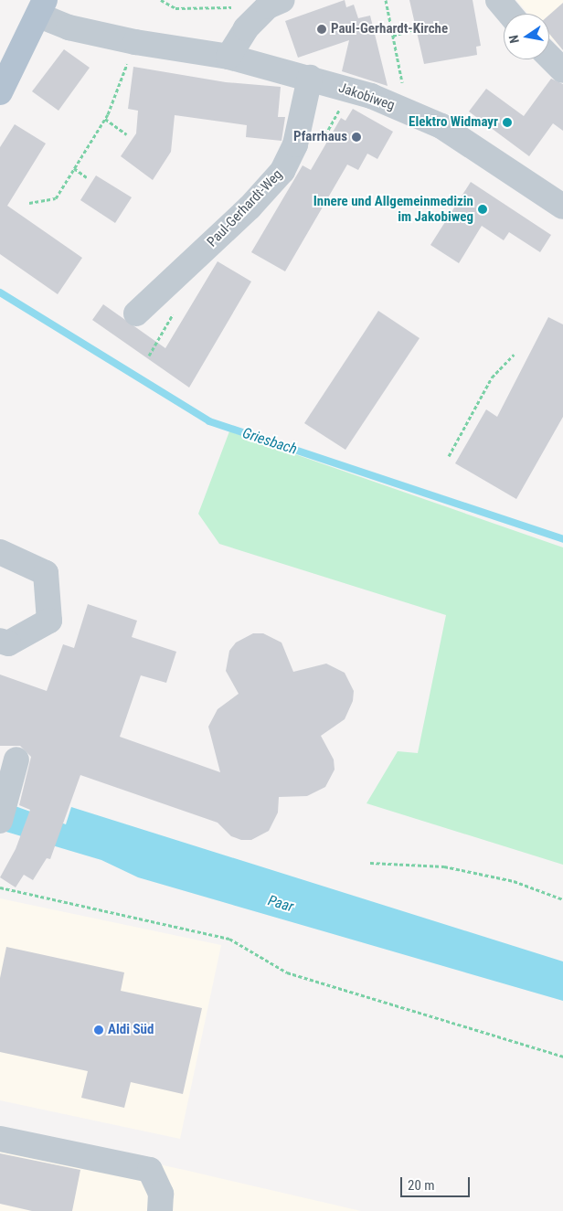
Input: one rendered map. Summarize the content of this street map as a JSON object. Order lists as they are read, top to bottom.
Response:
{
  "streets": {
    "street": ["Jakobiweg", "Paul-Gerhardt-Weg"]
  },
  "crossings": [
    ["Jakobiweg", "Paul-Gerhardt-Weg"]
  ],
  "water": ["Griesbach", "Paar"],
  "places": [
    "Paul-Gerhardt-Kirche",
    "Elektro Widmayr",
    "Pfarrhaus",
    "Innere und Allgemeinmedizin im Jakobiweg",
    "Aldi Süd"
  ],
  "scale_bar": "20 m",
  "north": "left"
}
